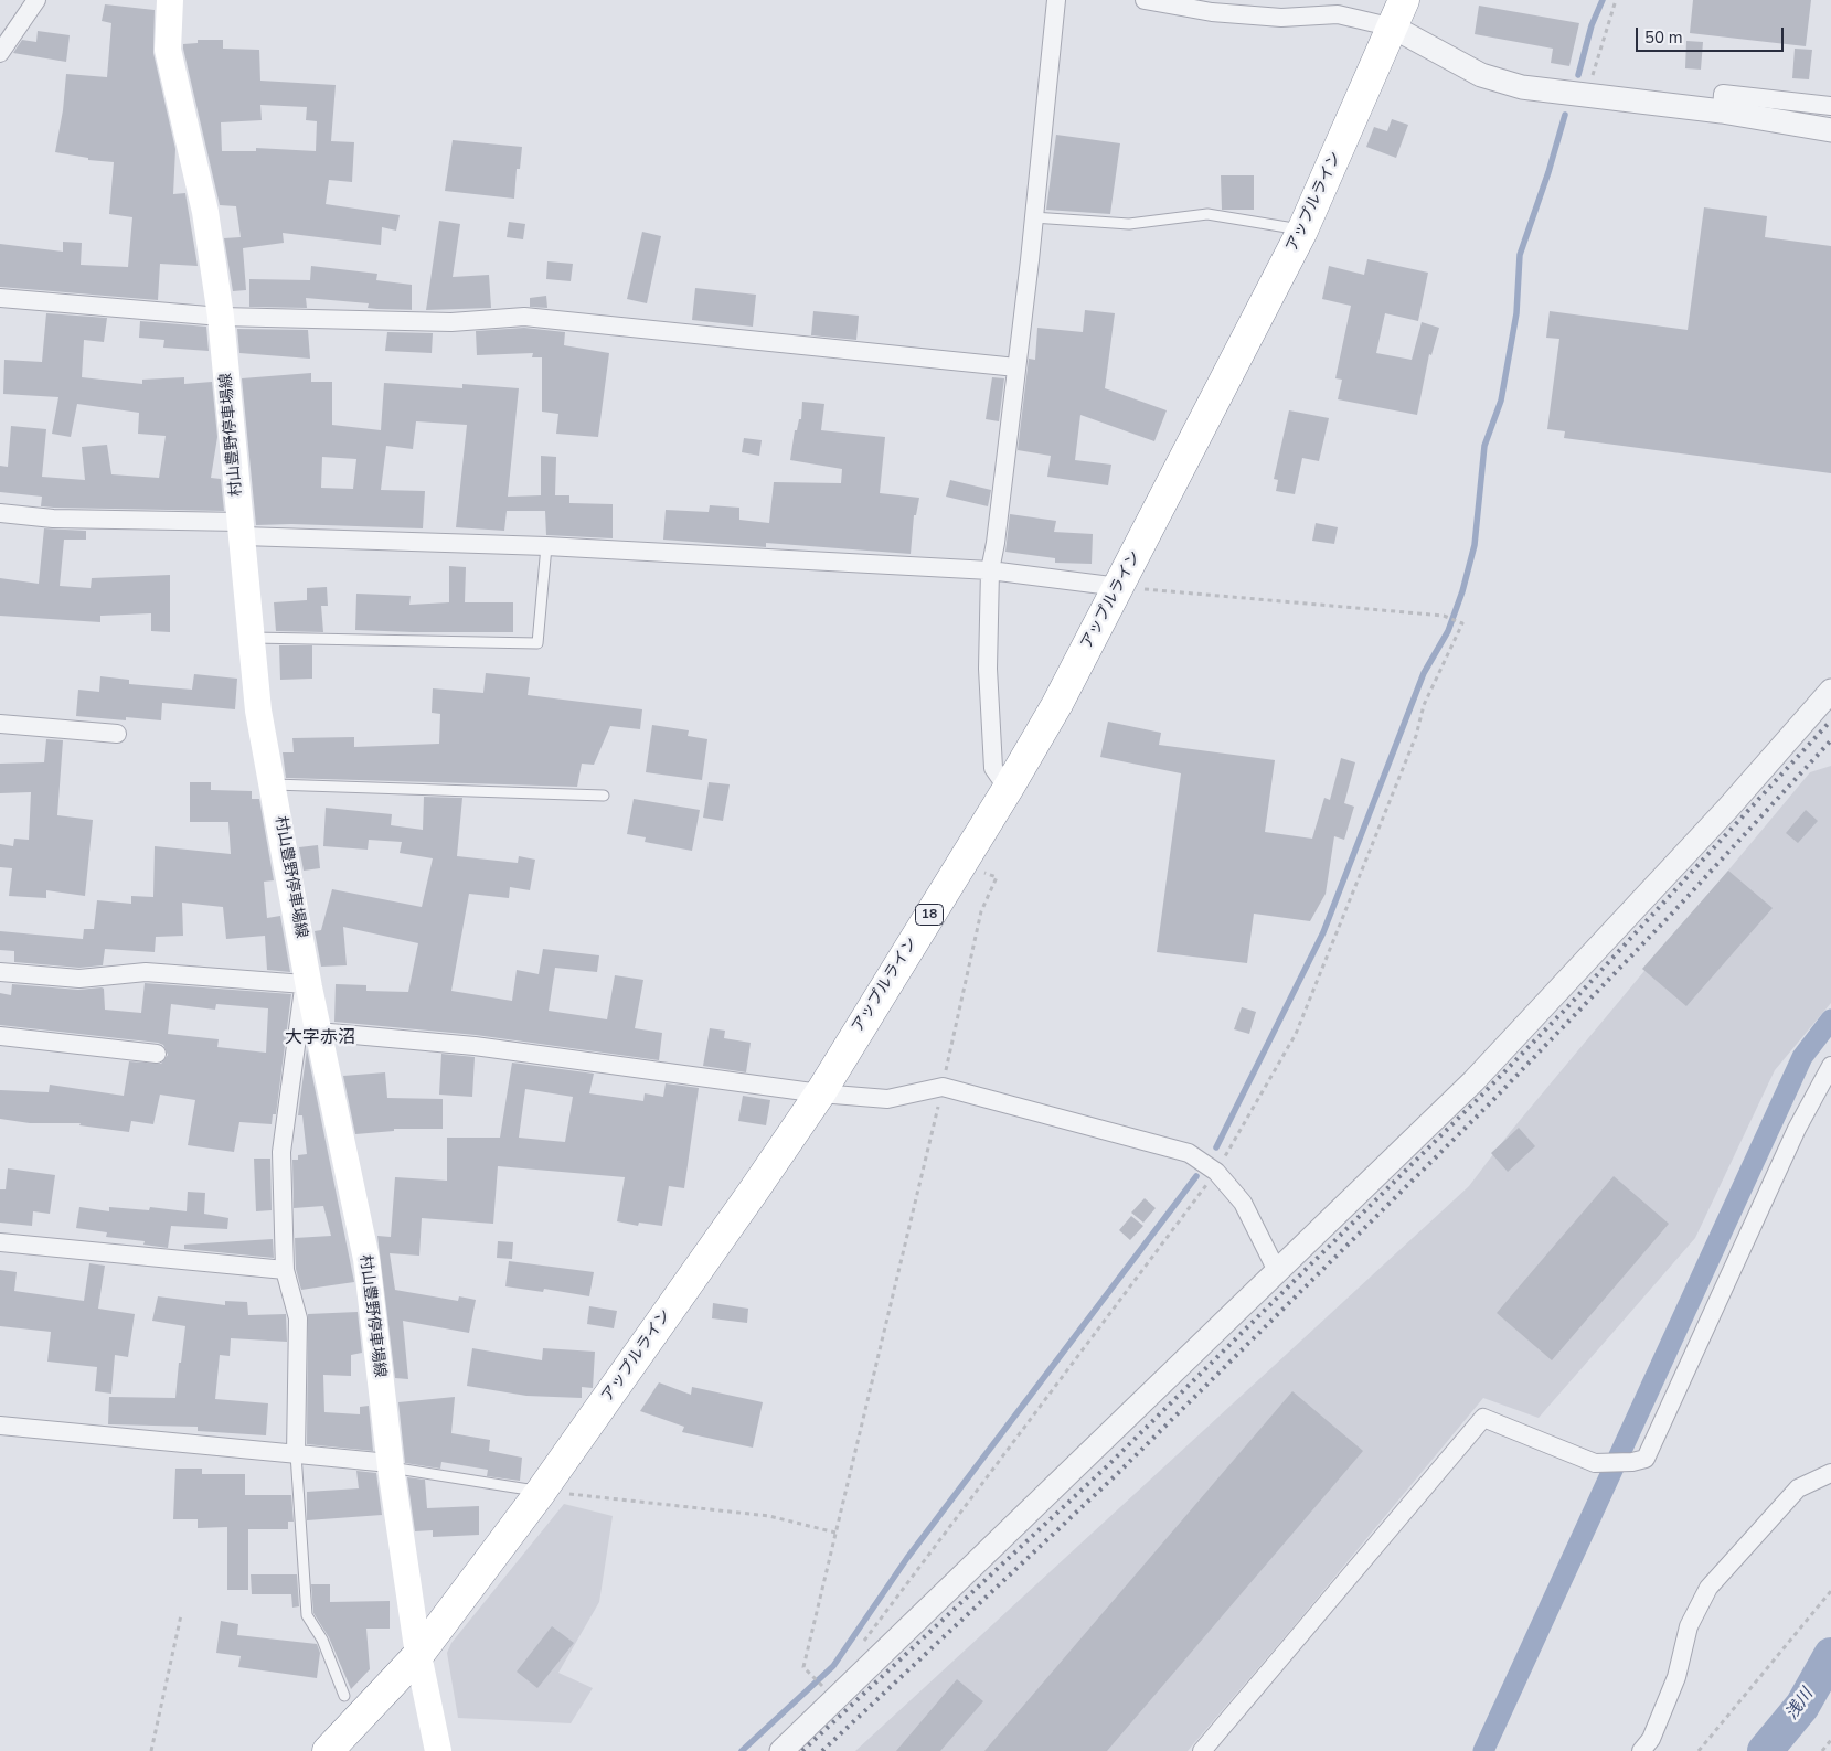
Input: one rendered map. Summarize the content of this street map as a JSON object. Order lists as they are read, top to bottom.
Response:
{
  "streets": {
    "highway": ["アップルライン", "18"],
    "main road": ["村山豊野停車場線"]
  },
  "crossings": [
    ["アップルライン", "村山豊野停車場線"]
  ],
  "districts": ["大字赤沼"],
  "water": ["浅川"],
  "scale_bar": "50 m"
}
